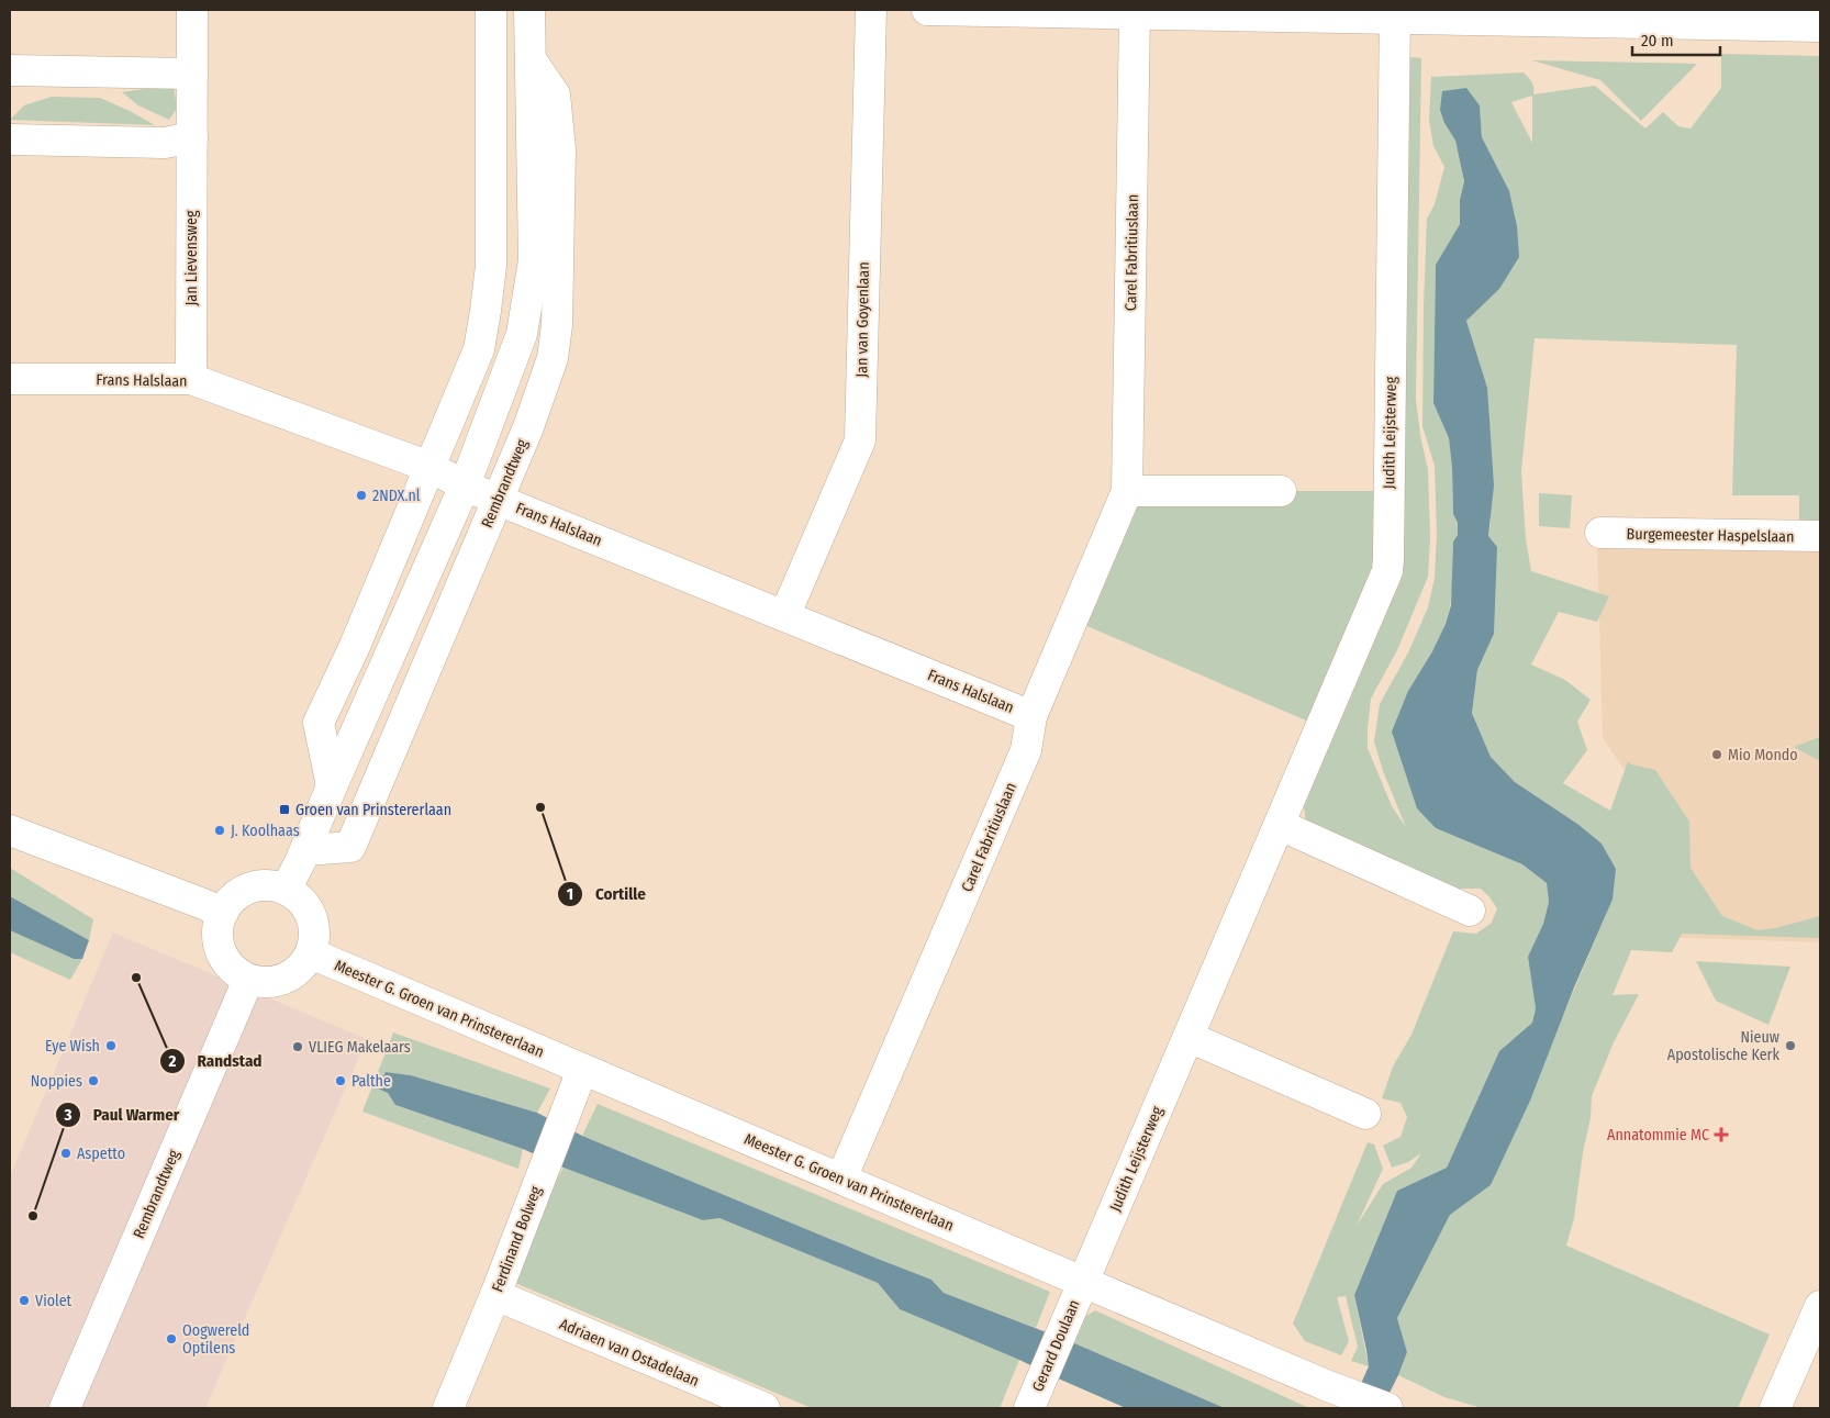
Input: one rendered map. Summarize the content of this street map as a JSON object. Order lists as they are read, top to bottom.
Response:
{
  "streets": {
    "street": [
      "Carel Fabritiuslaan",
      "Jan Lievensweg",
      "Jan van Goyenlaan",
      "Frans Halslaan",
      "Judith Leijsterweg",
      "Rembrandtweg",
      "Burgemeester Haspelslaan",
      "Meester G. Groen van Prinstererlaan",
      "Ferdinand Bolweg",
      "Gerard Doulaan",
      "Adriaen van Ostadelaan"
    ]
  },
  "crossings": [
    ["Carel Fabritiuslaan", "Frans Halslaan"],
    ["Carel Fabritiuslaan", "Meester G. Groen van Prinstererlaan"],
    ["Jan Lievensweg", "Frans Halslaan"],
    ["Jan van Goyenlaan", "Frans Halslaan"],
    ["Frans Halslaan", "Rembrandtweg"],
    ["Judith Leijsterweg", "Meester G. Groen van Prinstererlaan"],
    ["Judith Leijsterweg", "Gerard Doulaan"],
    ["Rembrandtweg", "Meester G. Groen van Prinstererlaan"],
    ["Meester G. Groen van Prinstererlaan", "Ferdinand Bolweg"],
    ["Meester G. Groen van Prinstererlaan", "Gerard Doulaan"],
    ["Ferdinand Bolweg", "Adriaen van Ostadelaan"]
  ],
  "places": {
    "other": [
      "2NDX.nl",
      "Mio Mondo",
      "Cortille",
      "J. Koolhaas",
      "Randstad",
      "Eye Wish",
      "Nieuw Apostolische Kerk",
      "VLIEG Makelaars",
      "Noppies",
      "Palthe",
      "Aspetto",
      "Paul Warmer",
      "Violet",
      "Oogwereld Optilens"
    ],
    "transit": ["Groen van Prinstererlaan"],
    "health": ["Annatommie MC"]
  },
  "scale_bar": "20 m"
}
